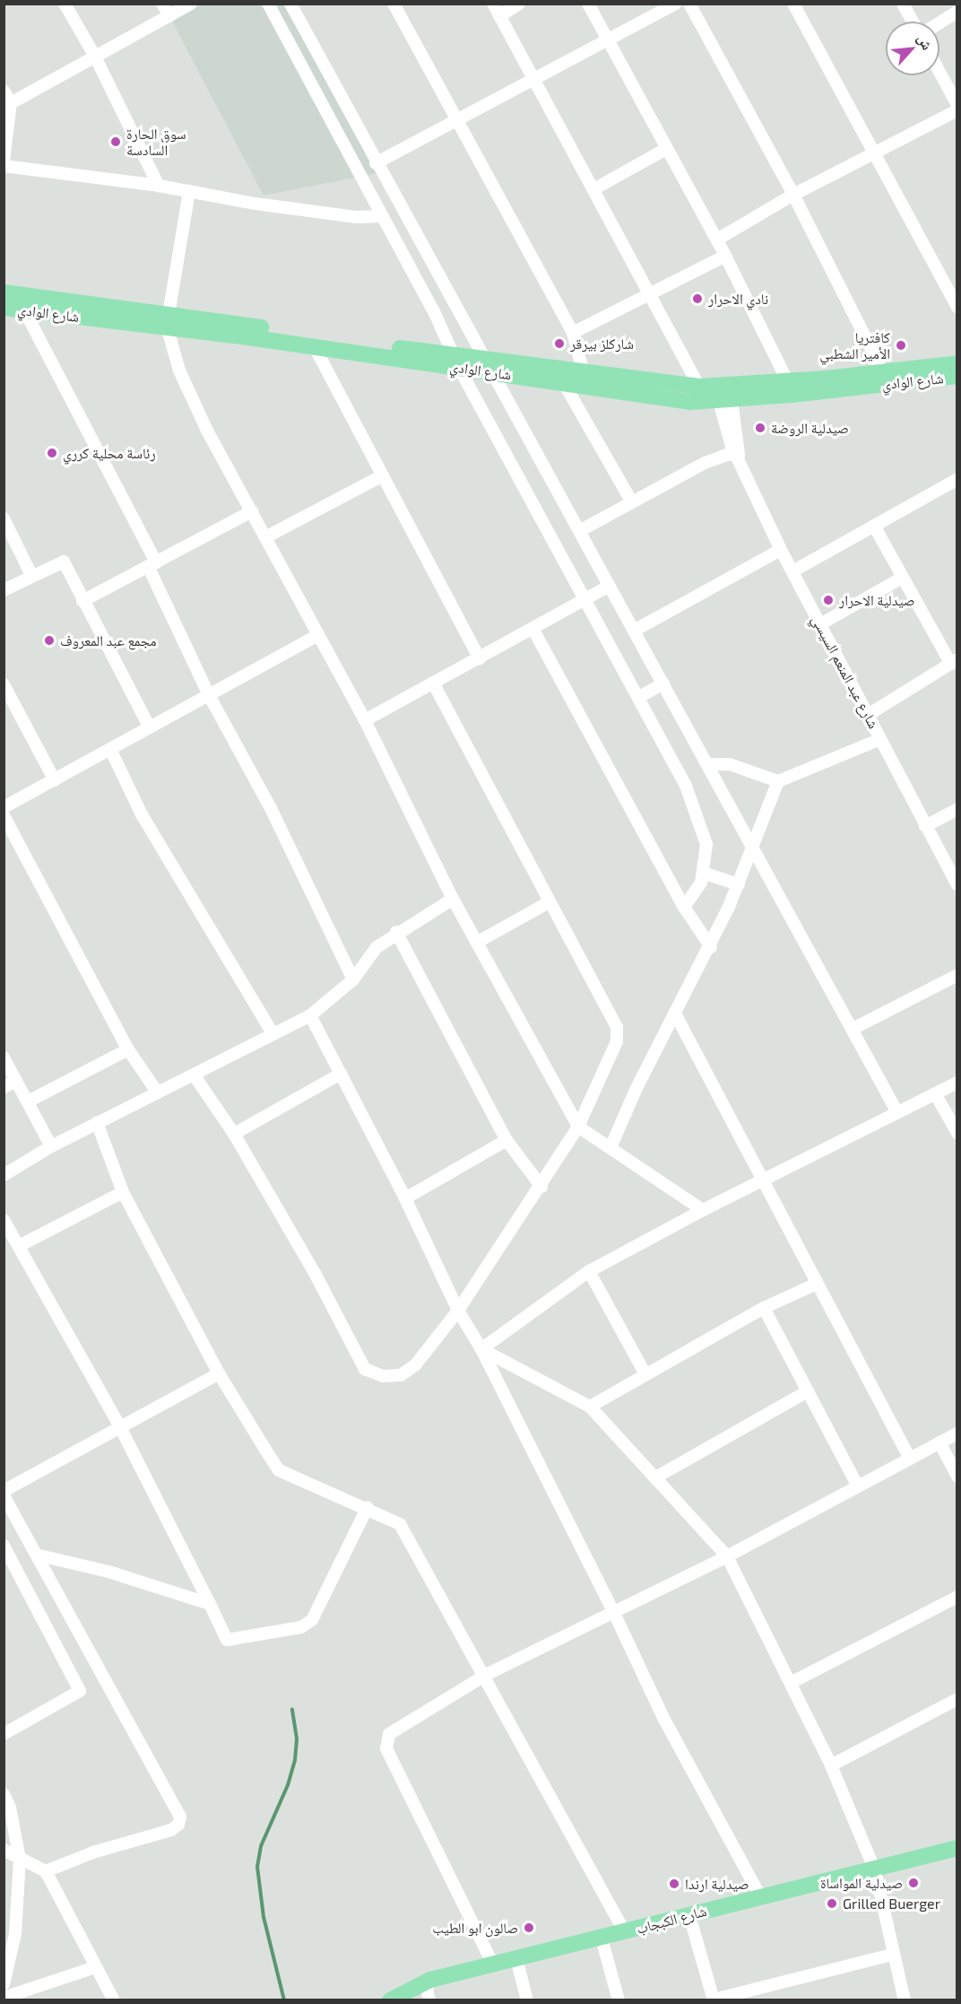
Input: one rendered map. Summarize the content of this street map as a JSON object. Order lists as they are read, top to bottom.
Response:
{
  "streets": {
    "main road": ["شارع الوادي", "شارع الكبجاب"],
    "street": ["شارع عبد المنعم السيسي"]
  },
  "crossings": [
    ["شارع الوادي", "شارع عبد المنعم السيسي"]
  ],
  "places": [
    "سوق الحارة السادسة",
    "نادي الاحرار",
    "شاركلز بيرقر",
    "كافتريا الأمير الشطبي",
    "صيدلية الروضة",
    "رئاسة محلية كرري",
    "صيدلية الاحرار",
    "مجمع عبد المعروف",
    "صيدلية المواساة",
    "صيدلية ارندا",
    "Grilled Buerger",
    "صالون ابو الطيب"
  ],
  "north": "top right"
}
